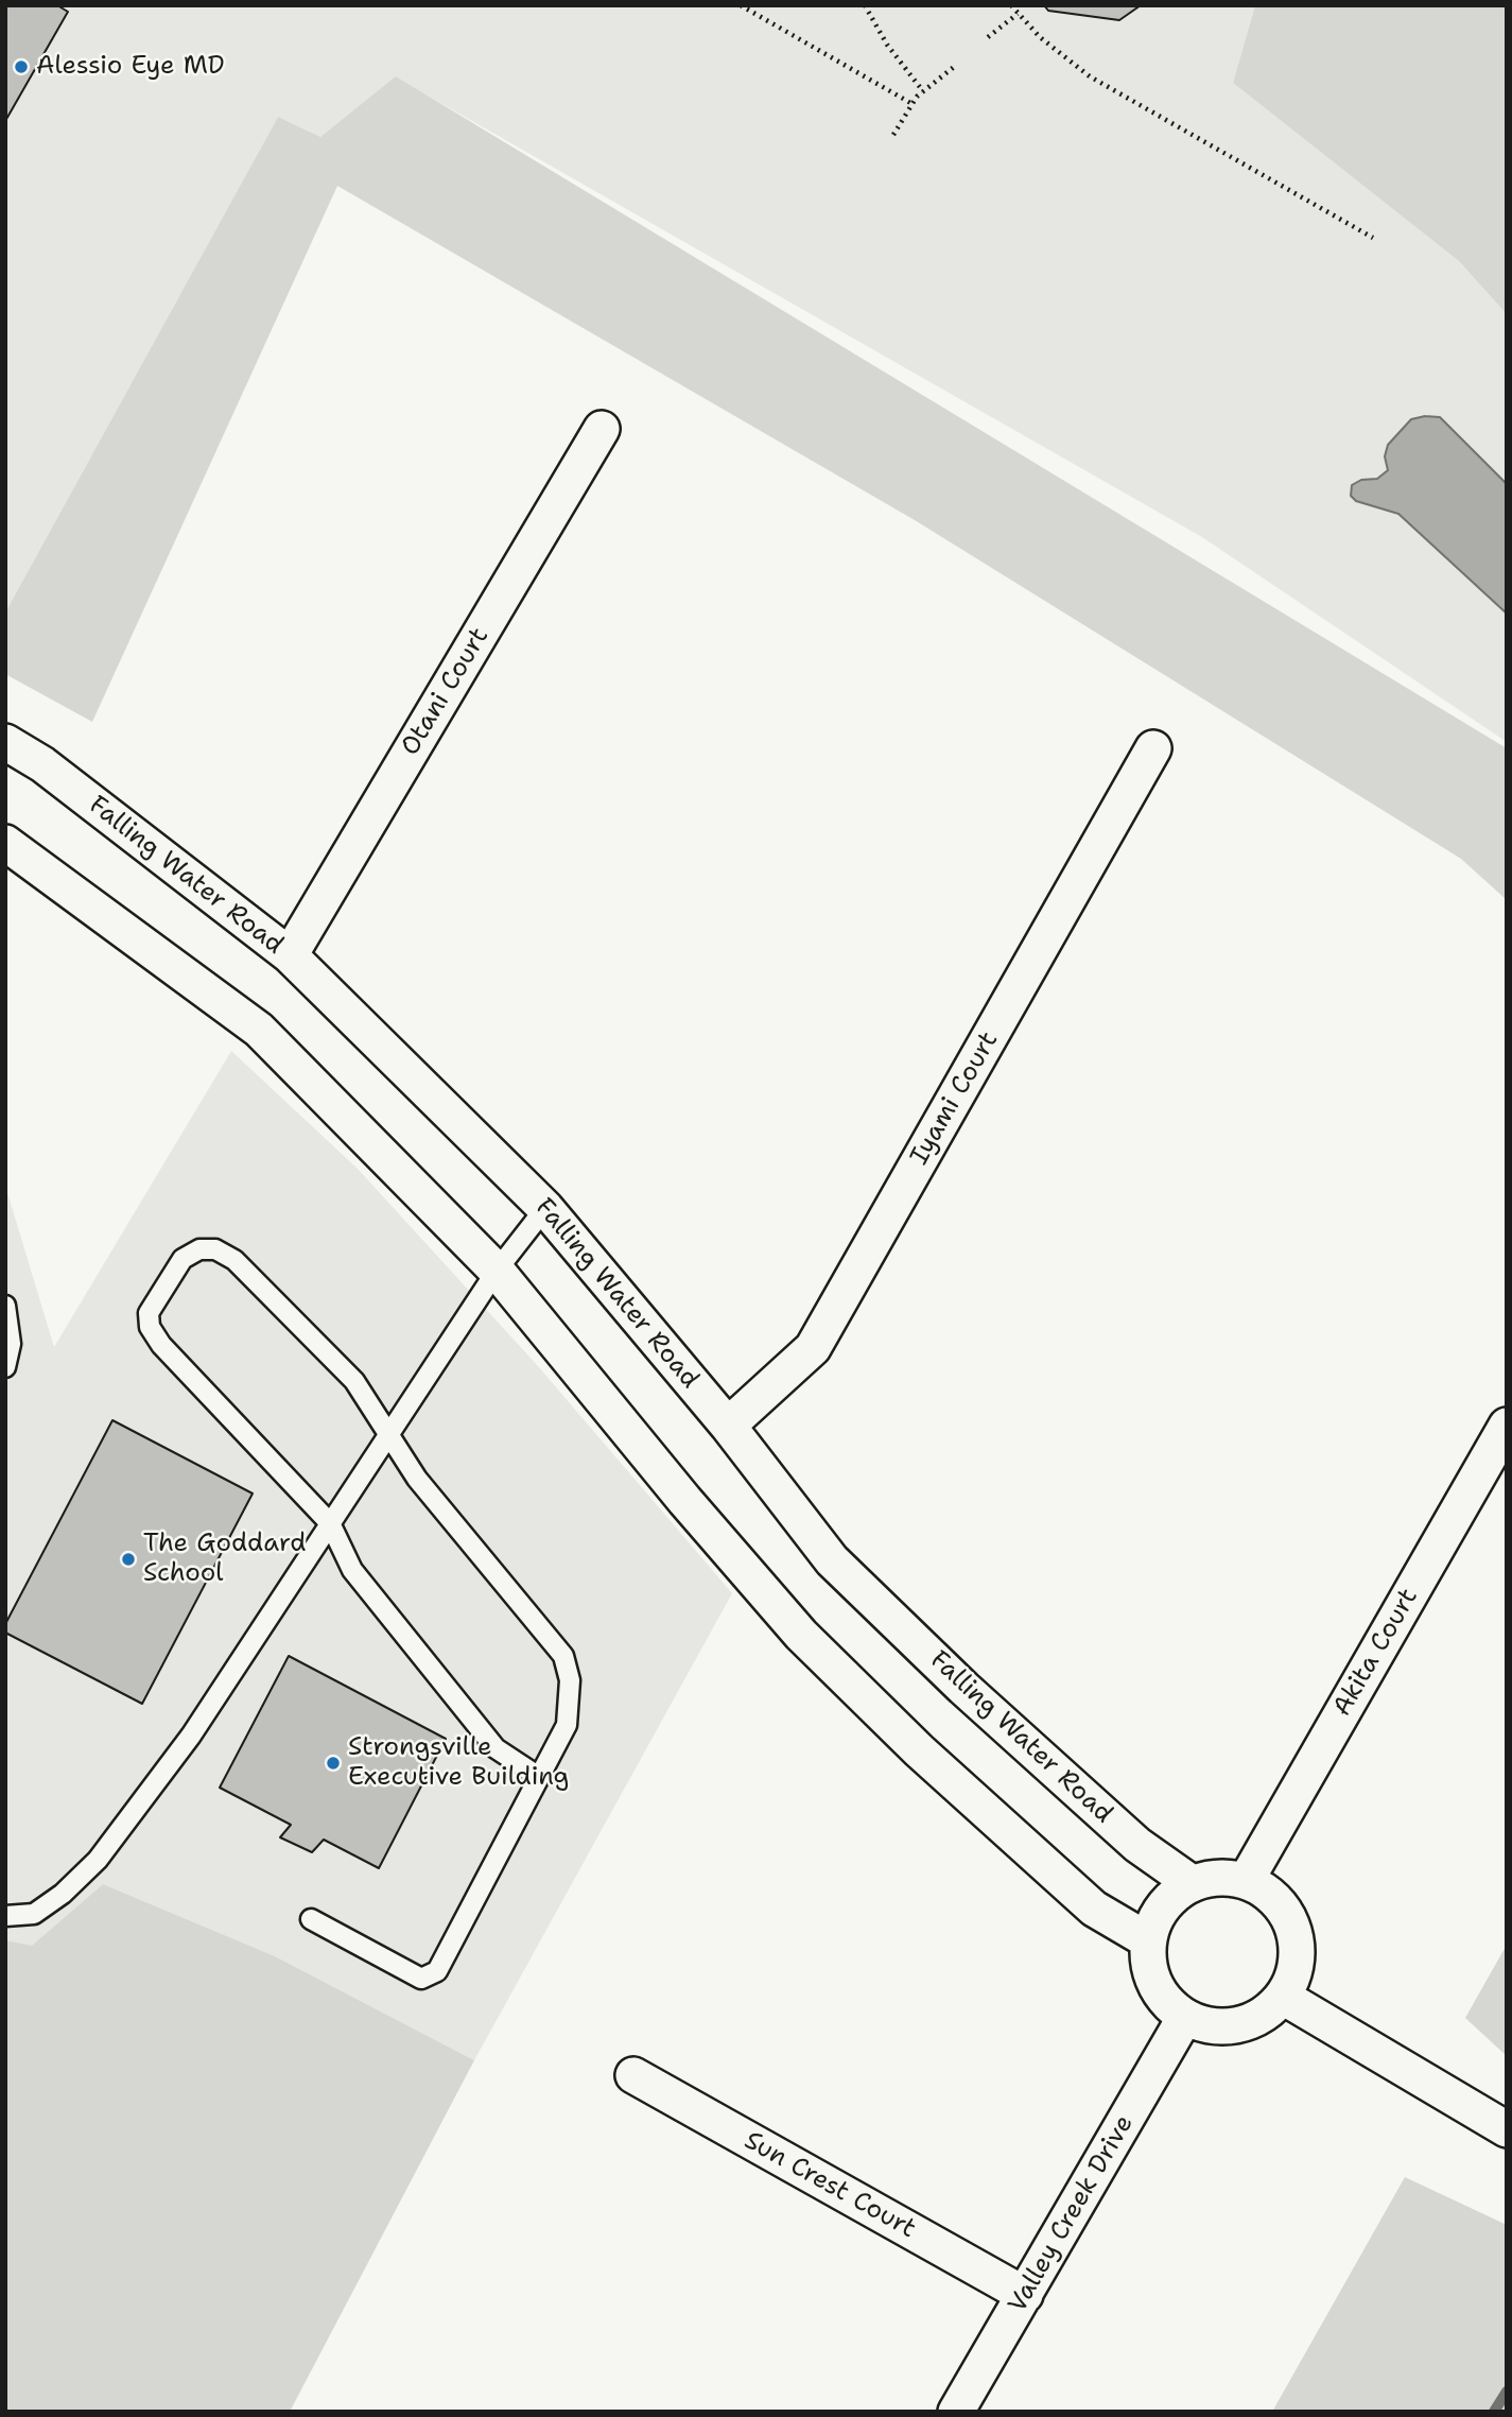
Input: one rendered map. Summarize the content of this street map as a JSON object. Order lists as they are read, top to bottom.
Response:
{
  "streets": {
    "street": [
      "Otani Court",
      "Falling Water Road",
      "Iyami Court",
      "Akita Court",
      "Sun Crest Court",
      "Valley Creek Drive"
    ]
  },
  "crossings": [
    ["Otani Court", "Falling Water Road"],
    ["Falling Water Road", "Iyami Court"],
    ["Falling Water Road", "Akita Court"],
    ["Falling Water Road", "Valley Creek Drive"],
    ["Akita Court", "Valley Creek Drive"],
    ["Sun Crest Court", "Valley Creek Drive"]
  ],
  "places": ["Alessio Eye MD", "The Goddard School", "Strongsville Executive Building"]
}
